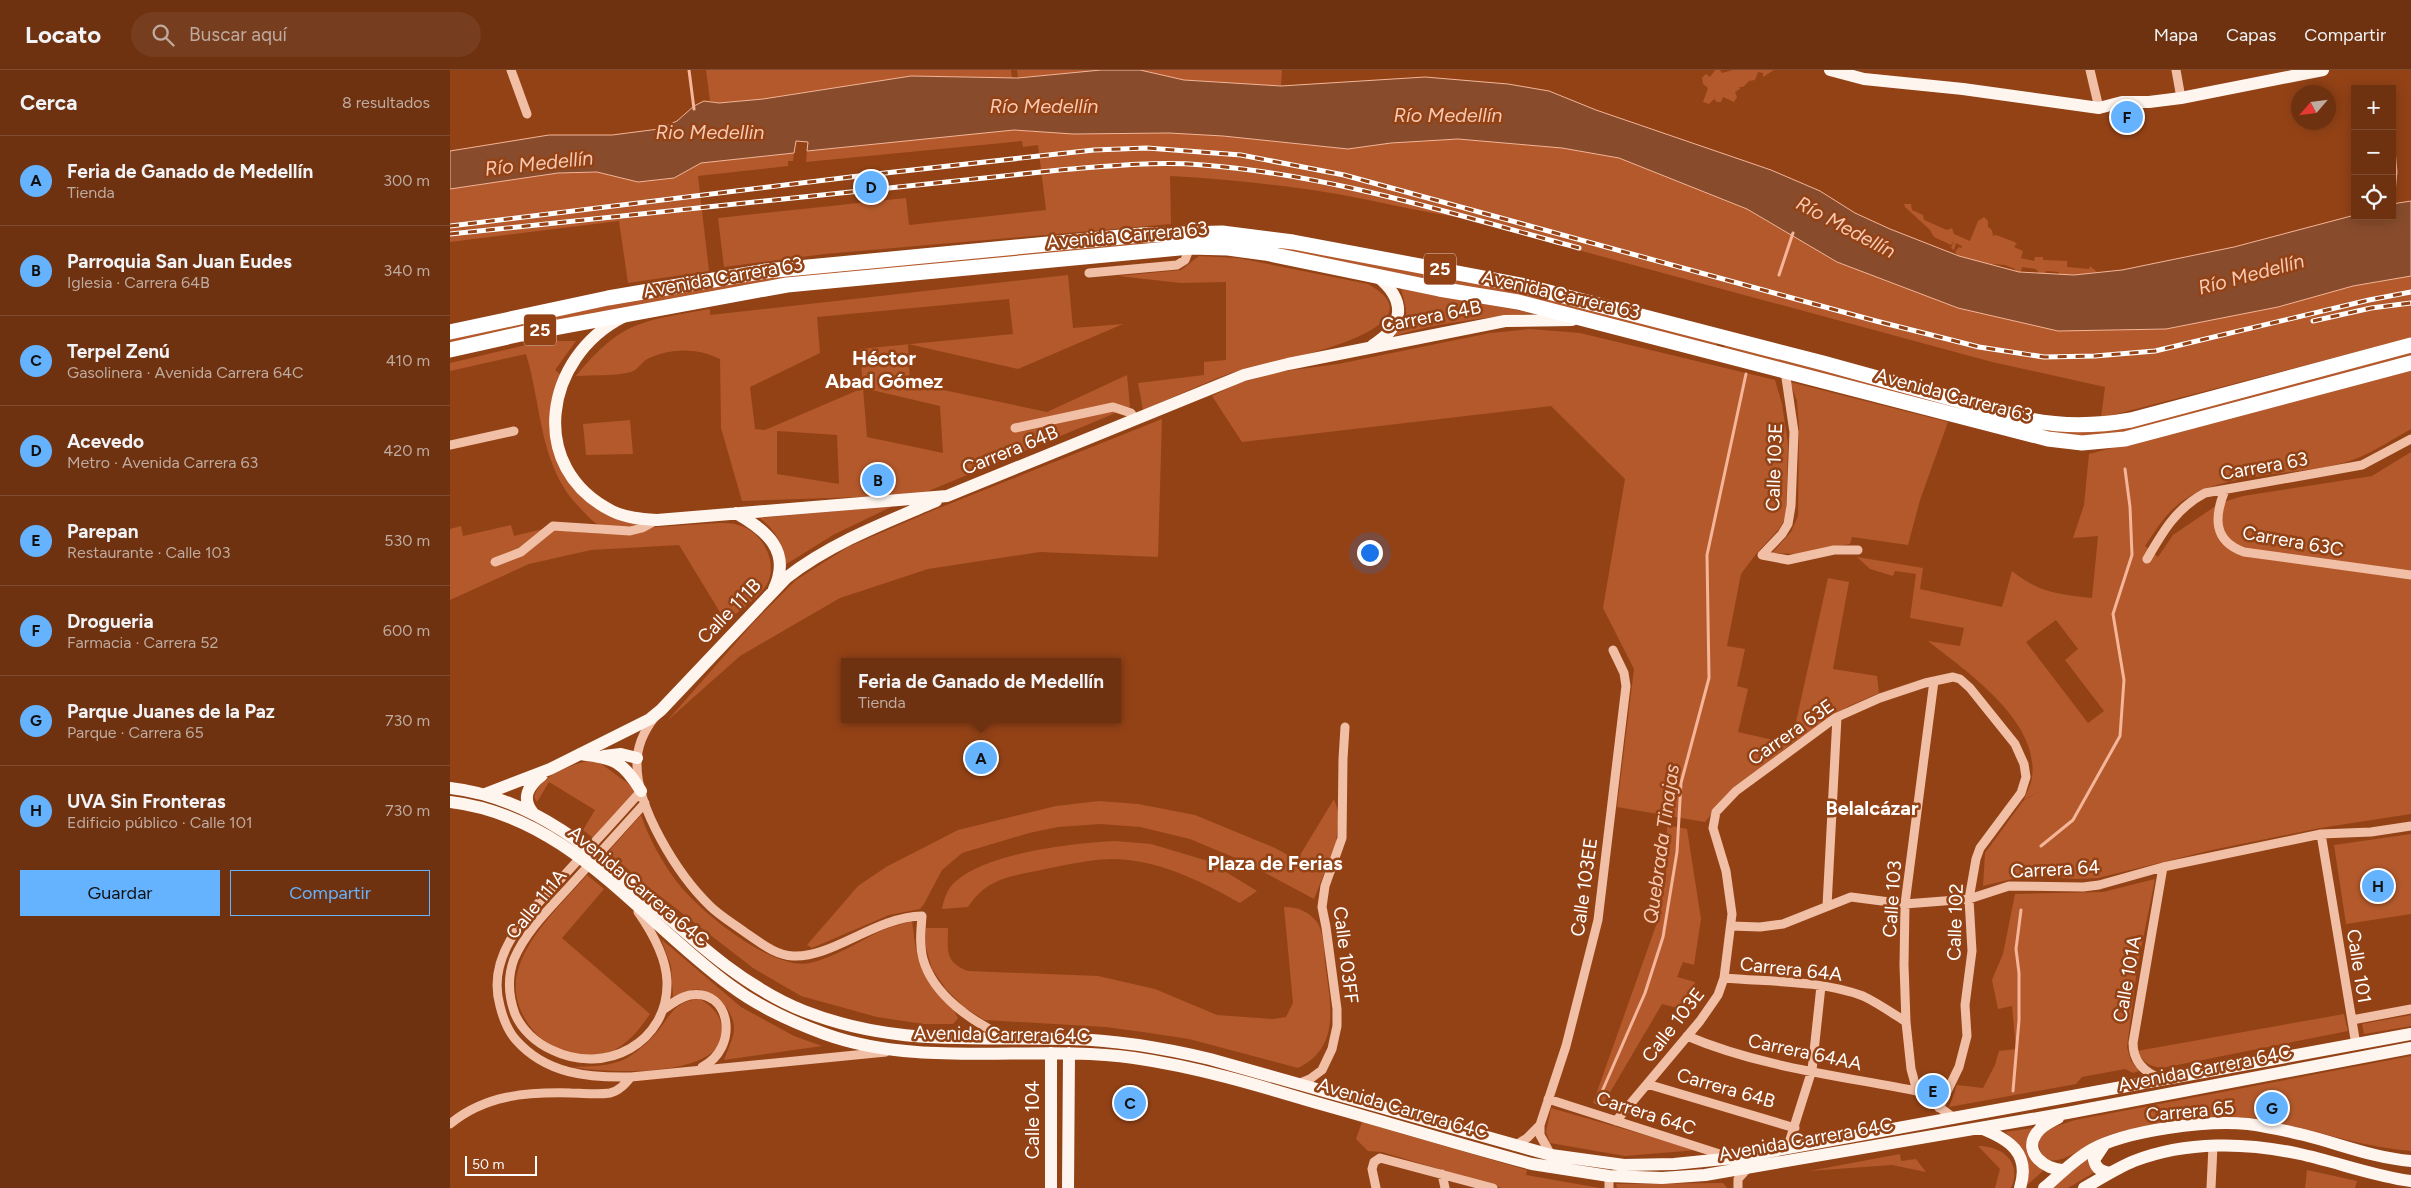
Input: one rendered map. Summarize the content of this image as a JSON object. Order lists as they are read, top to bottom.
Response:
{
  "streets": {
    "highway": ["Avenida Carrera 63", "25"],
    "main road": [
      "Carrera 64B",
      "Calle 111B",
      "Avenida Carrera 64C",
      "Carrera 65",
      "Calle 104"
    ],
    "street": [
      "Carrera 63",
      "Calle 103E",
      "Carrera 63C",
      "Carrera 63E",
      "Carrera 64",
      "Calle 103EE",
      "Calle 103",
      "Calle 111A",
      "Calle 102",
      "Calle 103FF",
      "Calle 101",
      "Carrera 64A",
      "Calle 101A",
      "Carrera 64AA",
      "Carrera 64C"
    ]
  },
  "crossings": [
    ["Avenida Carrera 63", "Carrera 64B"],
    ["Avenida Carrera 63", "Calle 103E"],
    ["Carrera 64B", "Calle 103E"],
    ["Carrera 64B", "Calle 111B"],
    ["Carrera 63", "Carrera 63C"],
    ["Calle 103E", "Carrera 63E"],
    ["Calle 103E", "Carrera 64"],
    ["Calle 103E", "Carrera 64A"],
    ["Calle 103E", "Carrera 64AA"],
    ["Calle 103E", "Carrera 64C"],
    ["Calle 111B", "Avenida Carrera 64C"],
    ["Carrera 63E", "Calle 103"],
    ["Carrera 63E", "Calle 102"],
    ["Carrera 64", "Calle 103"],
    ["Carrera 64", "Calle 102"],
    ["Carrera 64", "Calle 101"],
    ["Carrera 64", "Calle 101A"],
    ["Avenida Carrera 64C", "Calle 111A"],
    ["Avenida Carrera 64C", "Calle 103FF"],
    ["Avenida Carrera 64C", "Calle 101"],
    ["Avenida Carrera 64C", "Calle 101A"],
    ["Avenida Carrera 64C", "Carrera 64C"],
    ["Avenida Carrera 64C", "Calle 104"],
    ["Calle 103EE", "Carrera 64C"],
    ["Calle 103", "Carrera 64A"],
    ["Calle 103", "Carrera 64AA"]
  ],
  "districts": ["Héctor Abad Gómez", "Belalcázar", "Plaza de Ferias"],
  "water": ["Río Medellín", "Rio Medellin", "Quebrada Tinajas"],
  "scale_bar": "50 m",
  "north": "bottom left",
  "page": {
    "header": "Locato",
    "search": "Buscar aquí",
    "nav": ["Mapa", "Capas", "Compartir"],
    "heading": ["Cerca", "8 resultados"],
    "map_buttons": ["+", "−"],
    "pins": [
      "F",
      "D",
      "B",
      "A",
      "H",
      "E",
      "C",
      "G"
    ],
    "list": [
      {
        "mark": "A",
        "name": "Feria de Ganado de Medellín",
        "note": "Tienda",
        "value": "300 m"
      },
      {
        "mark": "B",
        "name": "Parroquia San Juan Eudes",
        "note": "Iglesia · Carrera 64B",
        "value": "340 m"
      },
      {
        "mark": "C",
        "name": "Terpel Zenú",
        "note": "Gasolinera · Avenida Carrera 64C",
        "value": "410 m"
      },
      {
        "mark": "D",
        "name": "Acevedo",
        "note": "Metro · Avenida Carrera 63",
        "value": "420 m"
      },
      {
        "mark": "E",
        "name": "Parepan",
        "note": "Restaurante · Calle 103",
        "value": "530 m"
      },
      {
        "mark": "F",
        "name": "Drogueria",
        "note": "Farmacia · Carrera 52",
        "value": "600 m"
      },
      {
        "mark": "G",
        "name": "Parque Juanes de la Paz",
        "note": "Parque · Carrera 65",
        "value": "730 m"
      },
      {
        "mark": "H",
        "name": "UVA Sin Fronteras",
        "note": "Edificio público · Calle 101",
        "value": "730 m"
      }
    ],
    "popup": ["Feria de Ganado de Medellín", "Tienda"],
    "buttons": ["Guardar", "Compartir"],
    "scale": "50 m"
  }
}
